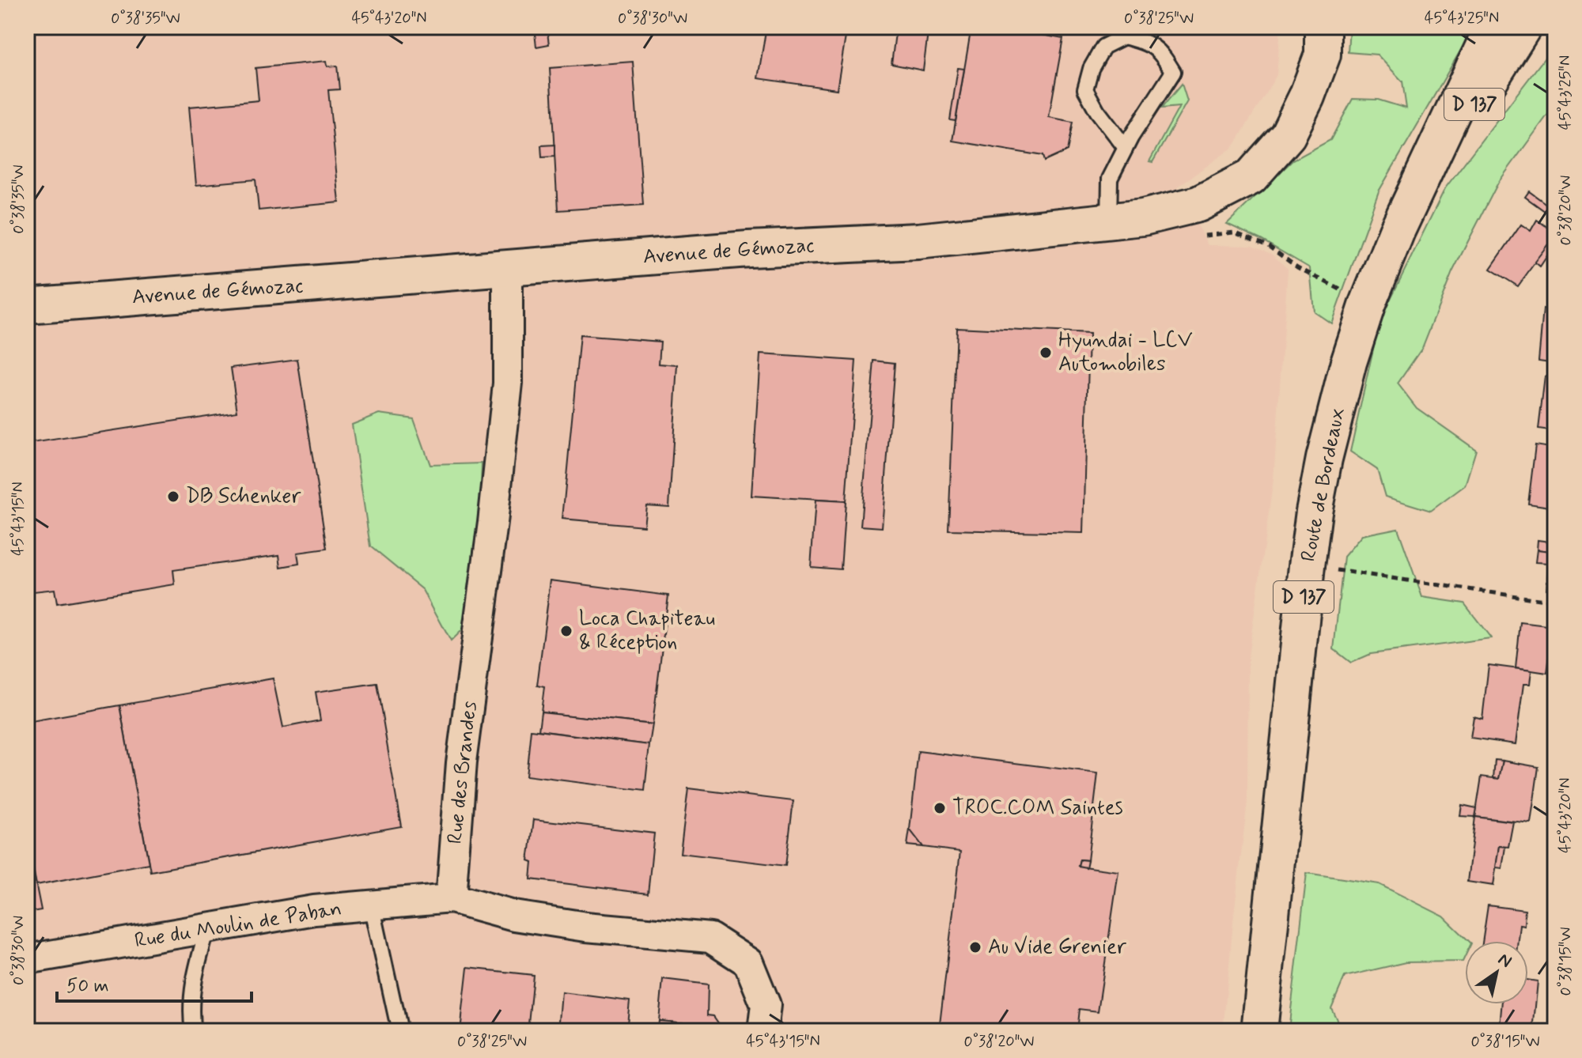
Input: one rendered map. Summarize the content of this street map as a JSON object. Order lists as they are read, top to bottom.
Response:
{
  "streets": {
    "main road": ["D 137", "Avenue de Gémozac", "Route de Bordeaux"],
    "street": ["Rue des Brandes", "Rue du Moulin de Paban"]
  },
  "crossings": [
    ["Avenue de Gémozac", "Rue des Brandes"],
    ["Rue des Brandes", "Rue du Moulin de Paban"]
  ],
  "places": [
    "Hyundai - LCV Automobiles",
    "DB Schenker",
    "Loca Chapiteau & Réception",
    "TROC.COM Saintes",
    "Au Vide Grenier"
  ],
  "scale_bar": "50 m",
  "north": "top right",
  "coordinates": [
    "0°38'35\"W",
    "45°43'20\"N",
    "0°38'30\"W",
    "0°38'25\"W",
    "45°43'25\"N",
    "0°38'20\"W",
    "45°43'15\"N",
    "0°38'15\"W"
  ]
}
